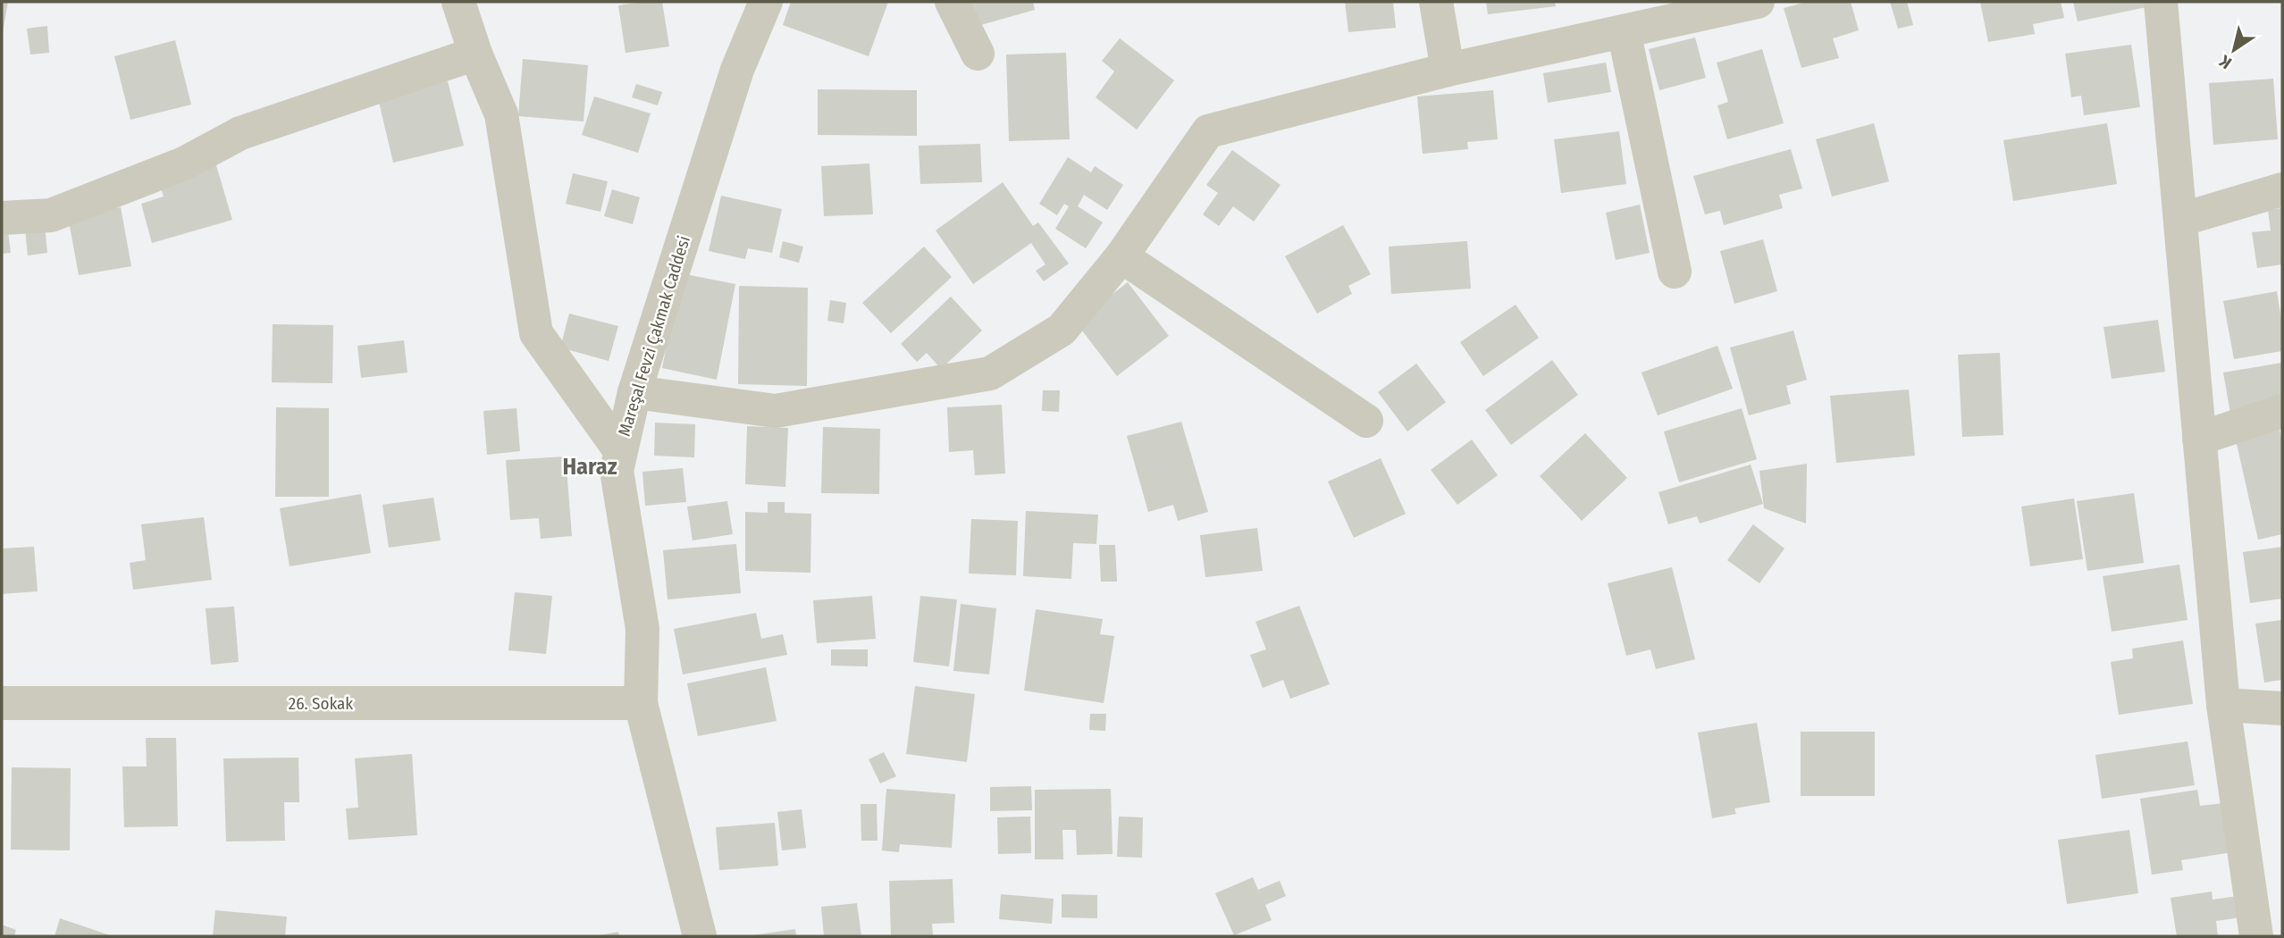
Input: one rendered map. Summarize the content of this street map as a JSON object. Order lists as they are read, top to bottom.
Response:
{
  "streets": {
    "street": ["Mareşal Fevzi Çakmak Caddesi", "26. Sokak"]
  },
  "crossings": [
    ["Mareşal Fevzi Çakmak Caddesi", "26. Sokak"]
  ],
  "districts": ["Haraz"],
  "north": "bottom left"
}
